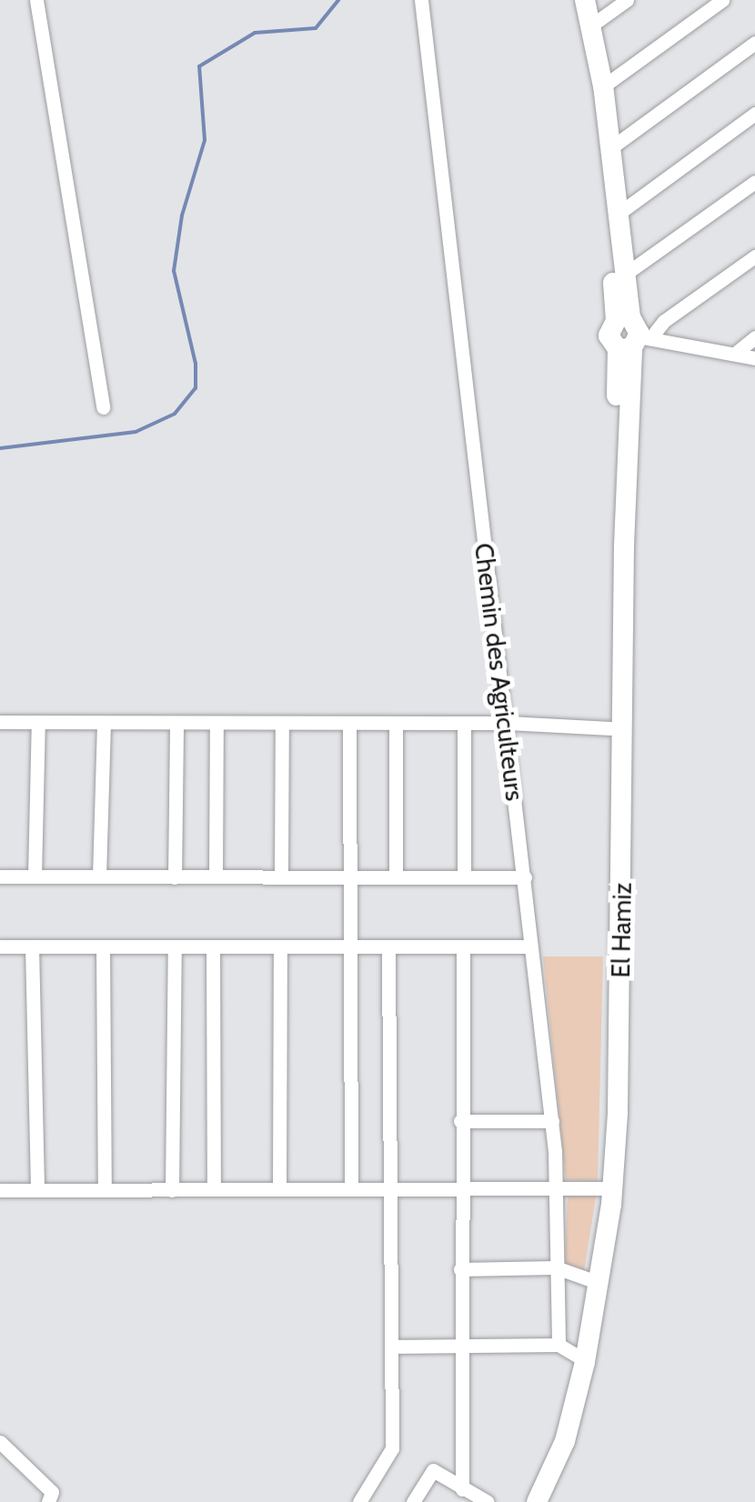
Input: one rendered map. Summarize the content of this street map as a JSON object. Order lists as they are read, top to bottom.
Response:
{
  "streets": {
    "main road": ["El Hamiz"],
    "street": ["Chemin des Agriculteurs"]
  }
}
